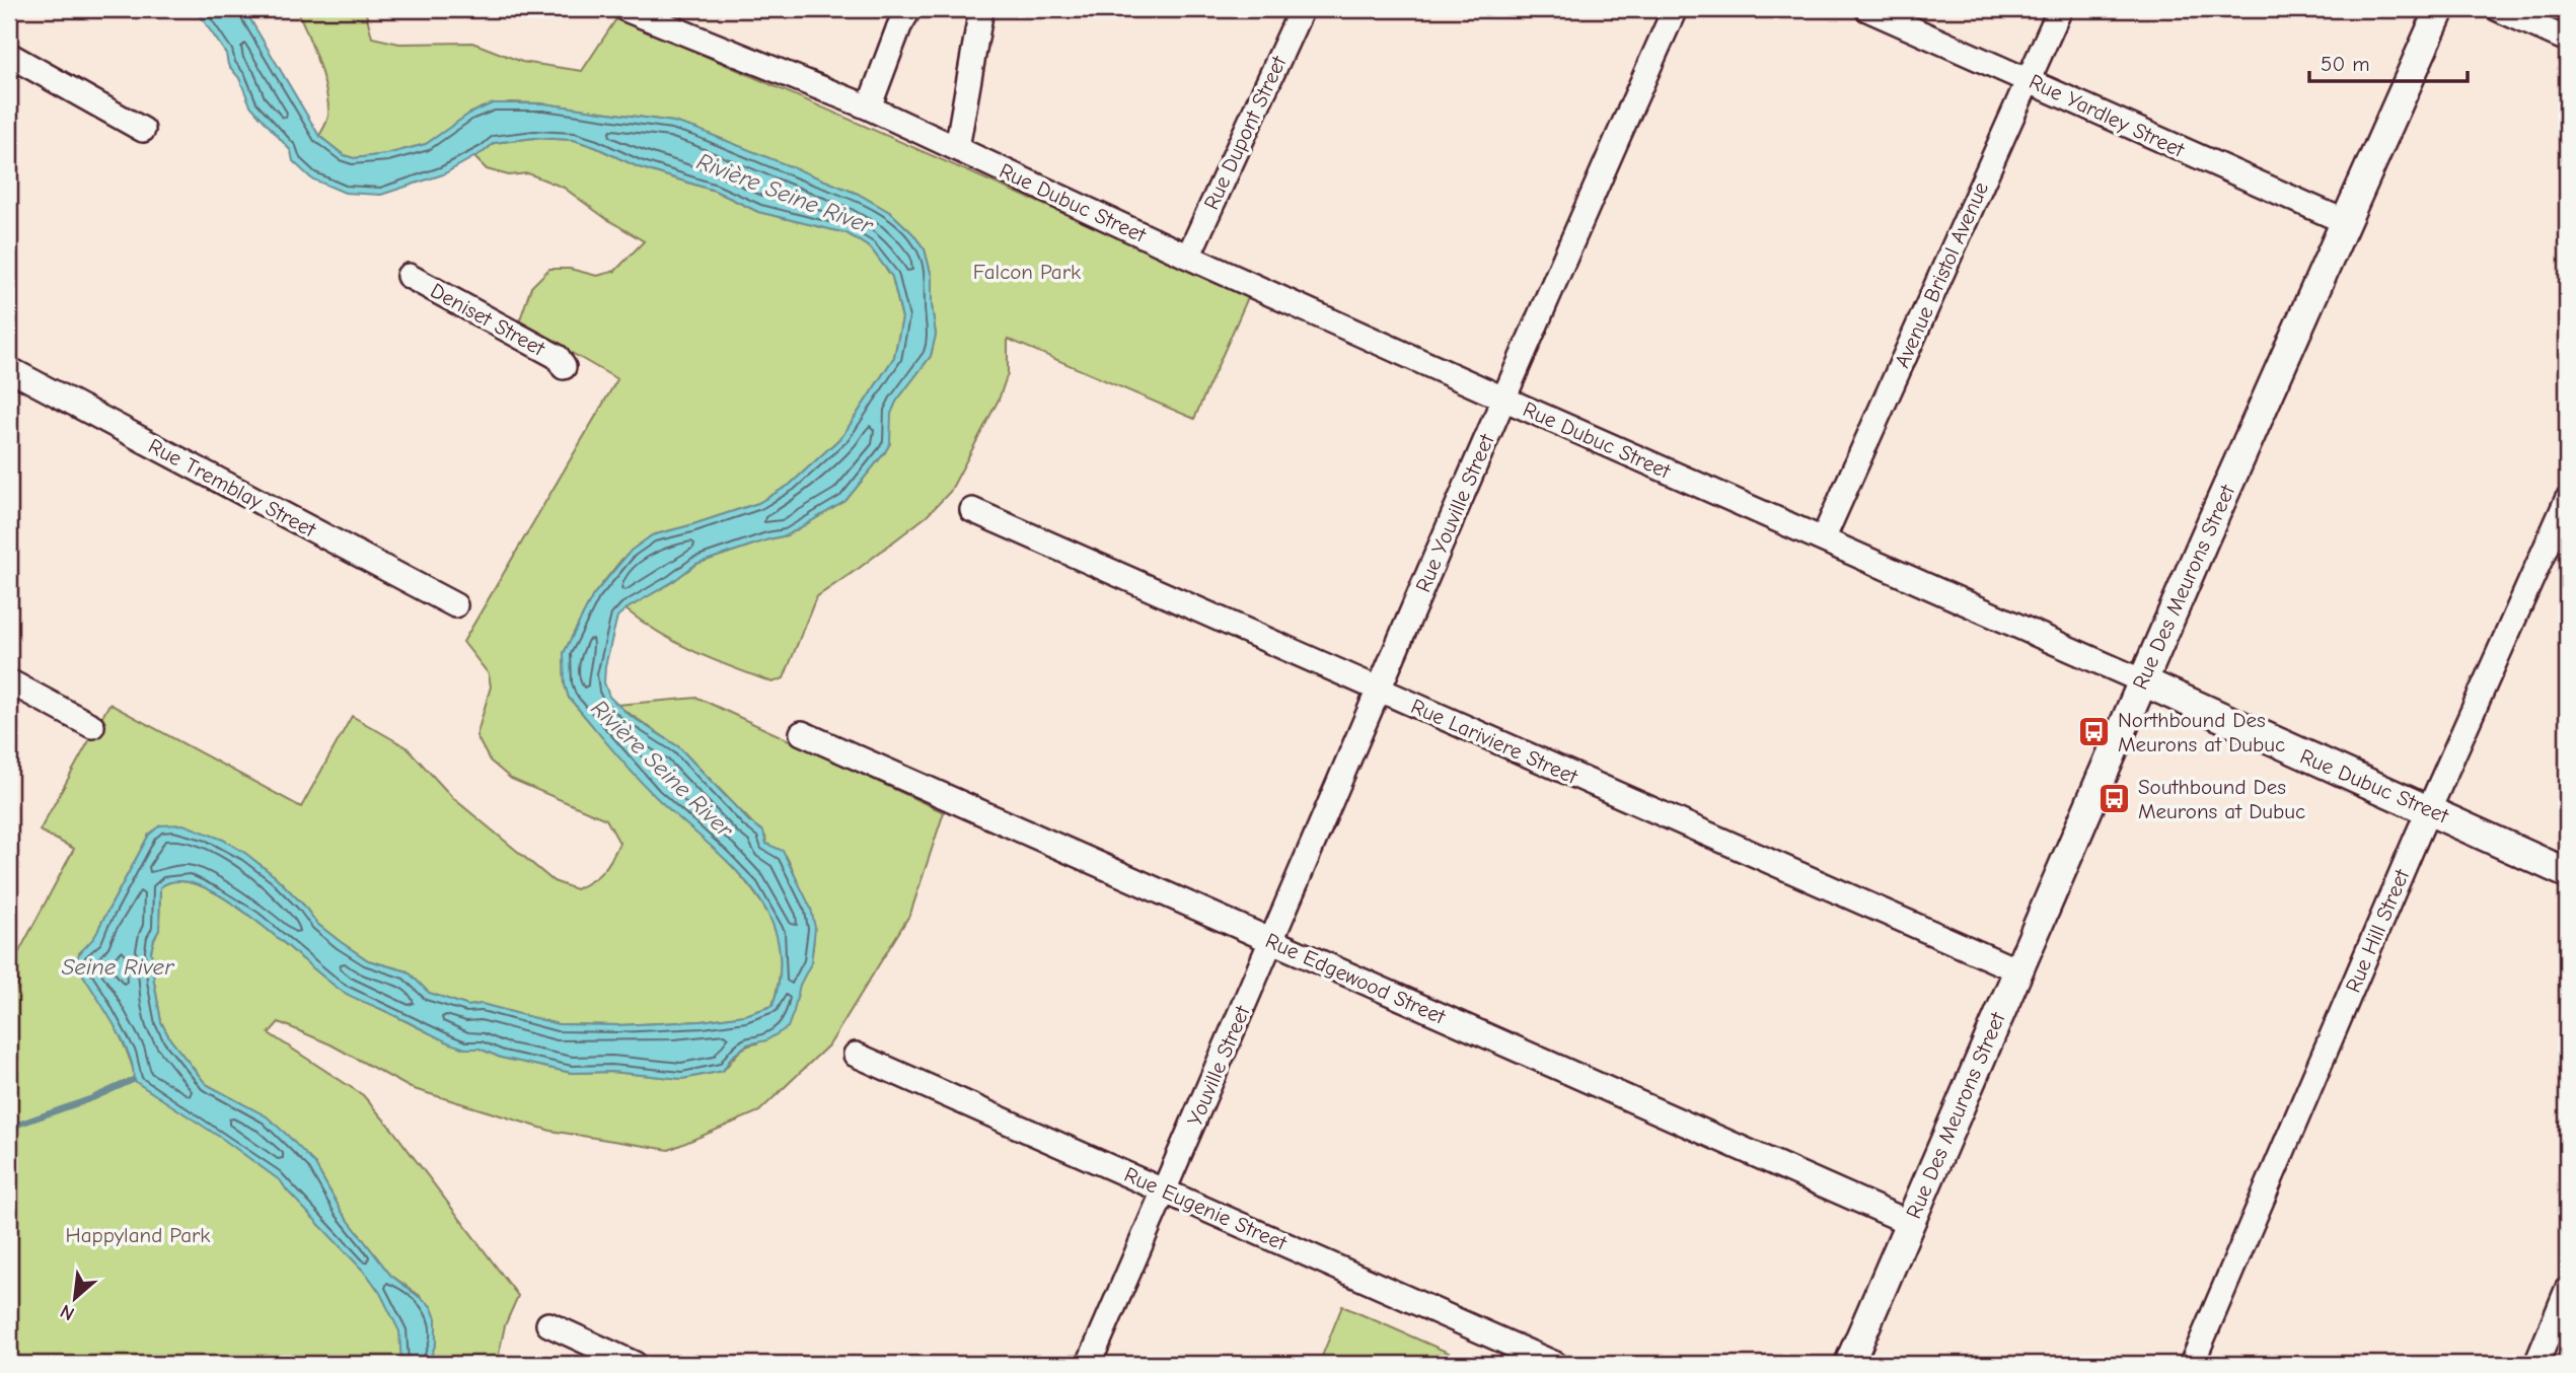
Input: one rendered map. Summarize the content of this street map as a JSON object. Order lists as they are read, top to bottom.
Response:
{
  "streets": {
    "street": [
      "Rue Yardley Street",
      "Rue Dupont Street",
      "Rue Dubuc Street",
      "Avenue Bristol Avenue",
      "Deniset Street",
      "Rue Tremblay Street",
      "Rue Youville Street",
      "Rue Des Meurons Street",
      "Rue Lariviere Street",
      "Rue Hill Street",
      "Rue Edgewood Street",
      "Youville Street",
      "Rue Eugenie Street"
    ]
  },
  "crossings": [
    ["Rue Yardley Street", "Avenue Bristol Avenue"],
    ["Rue Yardley Street", "Rue Des Meurons Street"],
    ["Rue Dupont Street", "Rue Dubuc Street"],
    ["Rue Dubuc Street", "Avenue Bristol Avenue"],
    ["Rue Dubuc Street", "Rue Youville Street"],
    ["Rue Dubuc Street", "Rue Des Meurons Street"],
    ["Rue Dubuc Street", "Rue Hill Street"],
    ["Rue Youville Street", "Rue Lariviere Street"],
    ["Rue Youville Street", "Rue Edgewood Street"],
    ["Rue Youville Street", "Youville Street"],
    ["Rue Des Meurons Street", "Rue Lariviere Street"],
    ["Rue Des Meurons Street", "Rue Edgewood Street"],
    ["Rue Edgewood Street", "Youville Street"],
    ["Youville Street", "Rue Eugenie Street"]
  ],
  "water": ["Rivière Seine River", "Seine River"],
  "parks": ["Falcon Park", "Happyland Park"],
  "places": {
    "bus stop": ["Northbound Des Meurons at Dubuc", "Southbound Des Meurons at Dubuc"]
  },
  "scale_bar": "50 m",
  "north": "bottom left"
}
